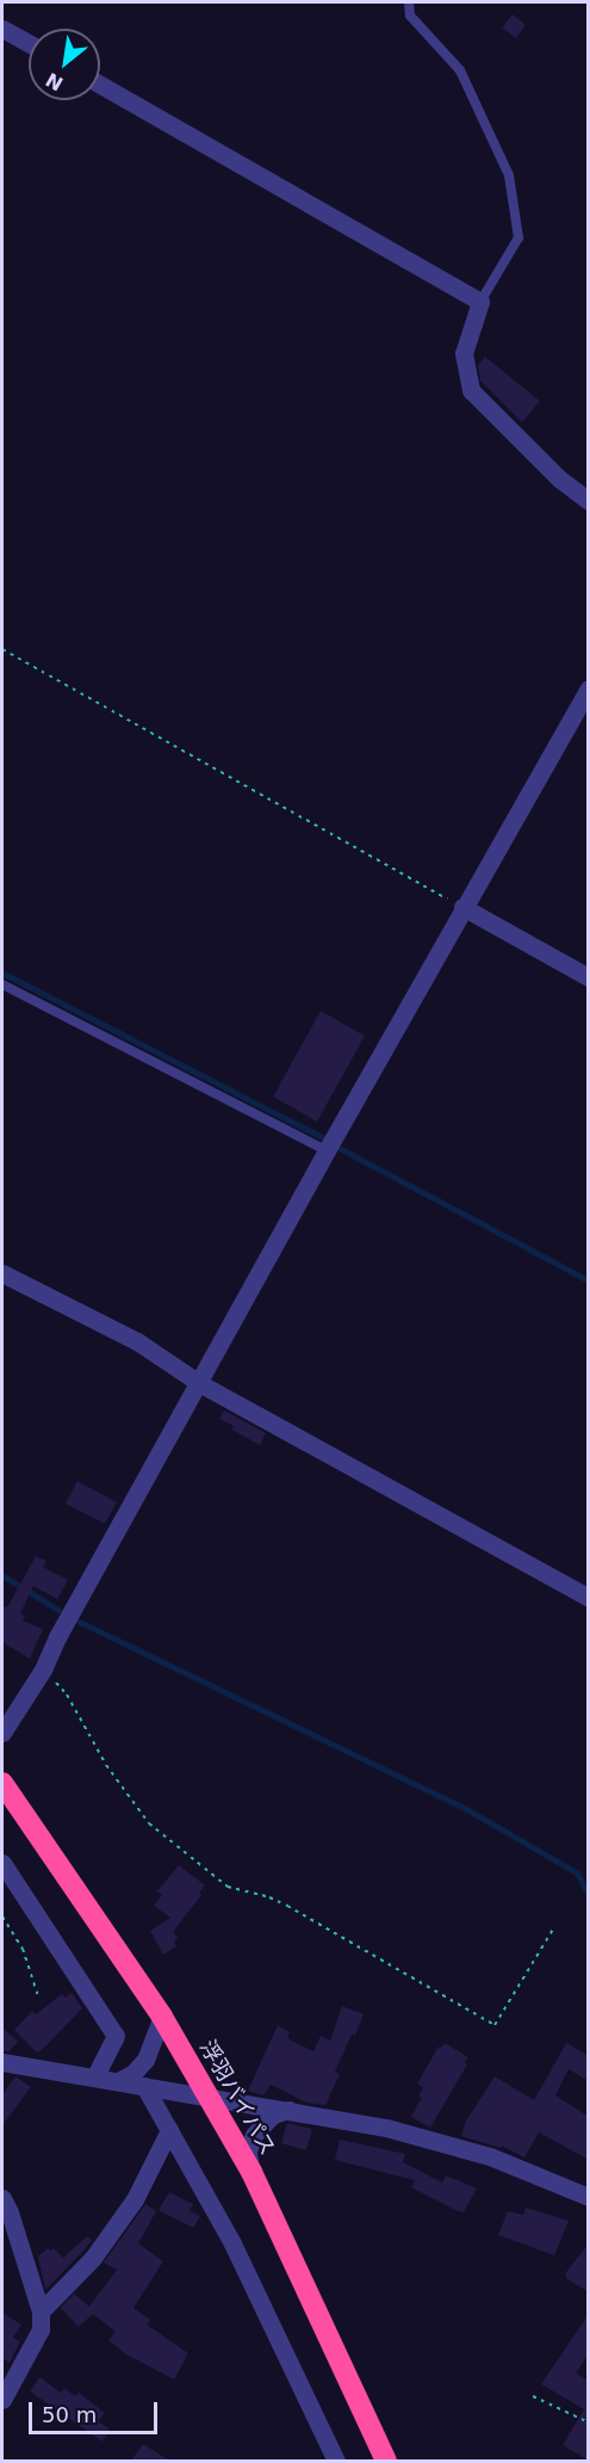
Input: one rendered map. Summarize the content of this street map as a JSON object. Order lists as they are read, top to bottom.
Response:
{
  "streets": {
    "highway": ["浮羽バイパス"]
  },
  "scale_bar": "50 m",
  "north": "bottom left"
}
